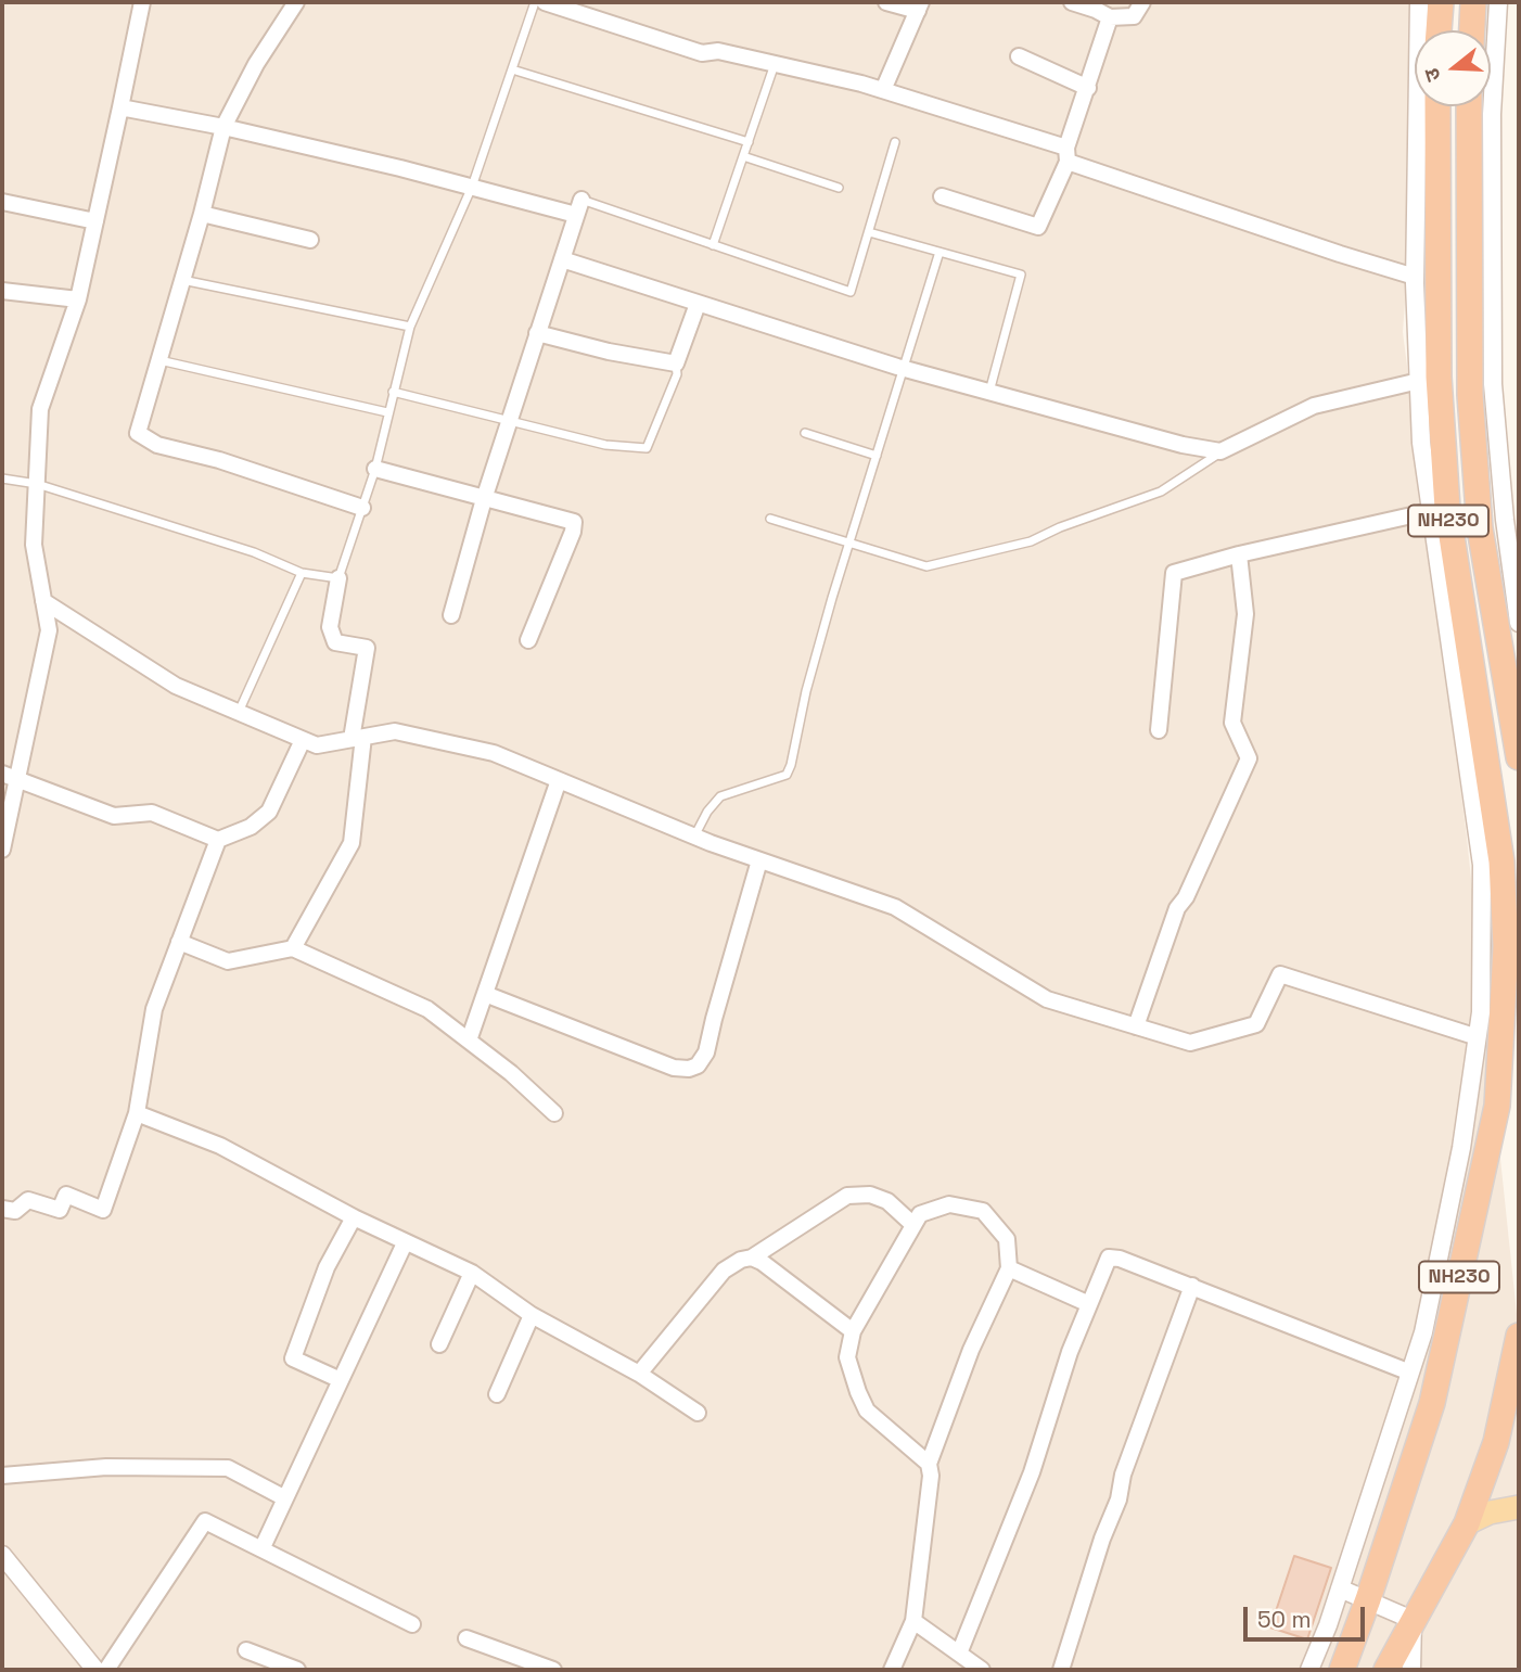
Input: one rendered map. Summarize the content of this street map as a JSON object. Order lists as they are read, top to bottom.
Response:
{
  "streets": {
    "highway": ["NH230"]
  },
  "scale_bar": "50 m",
  "north": "left"
}
